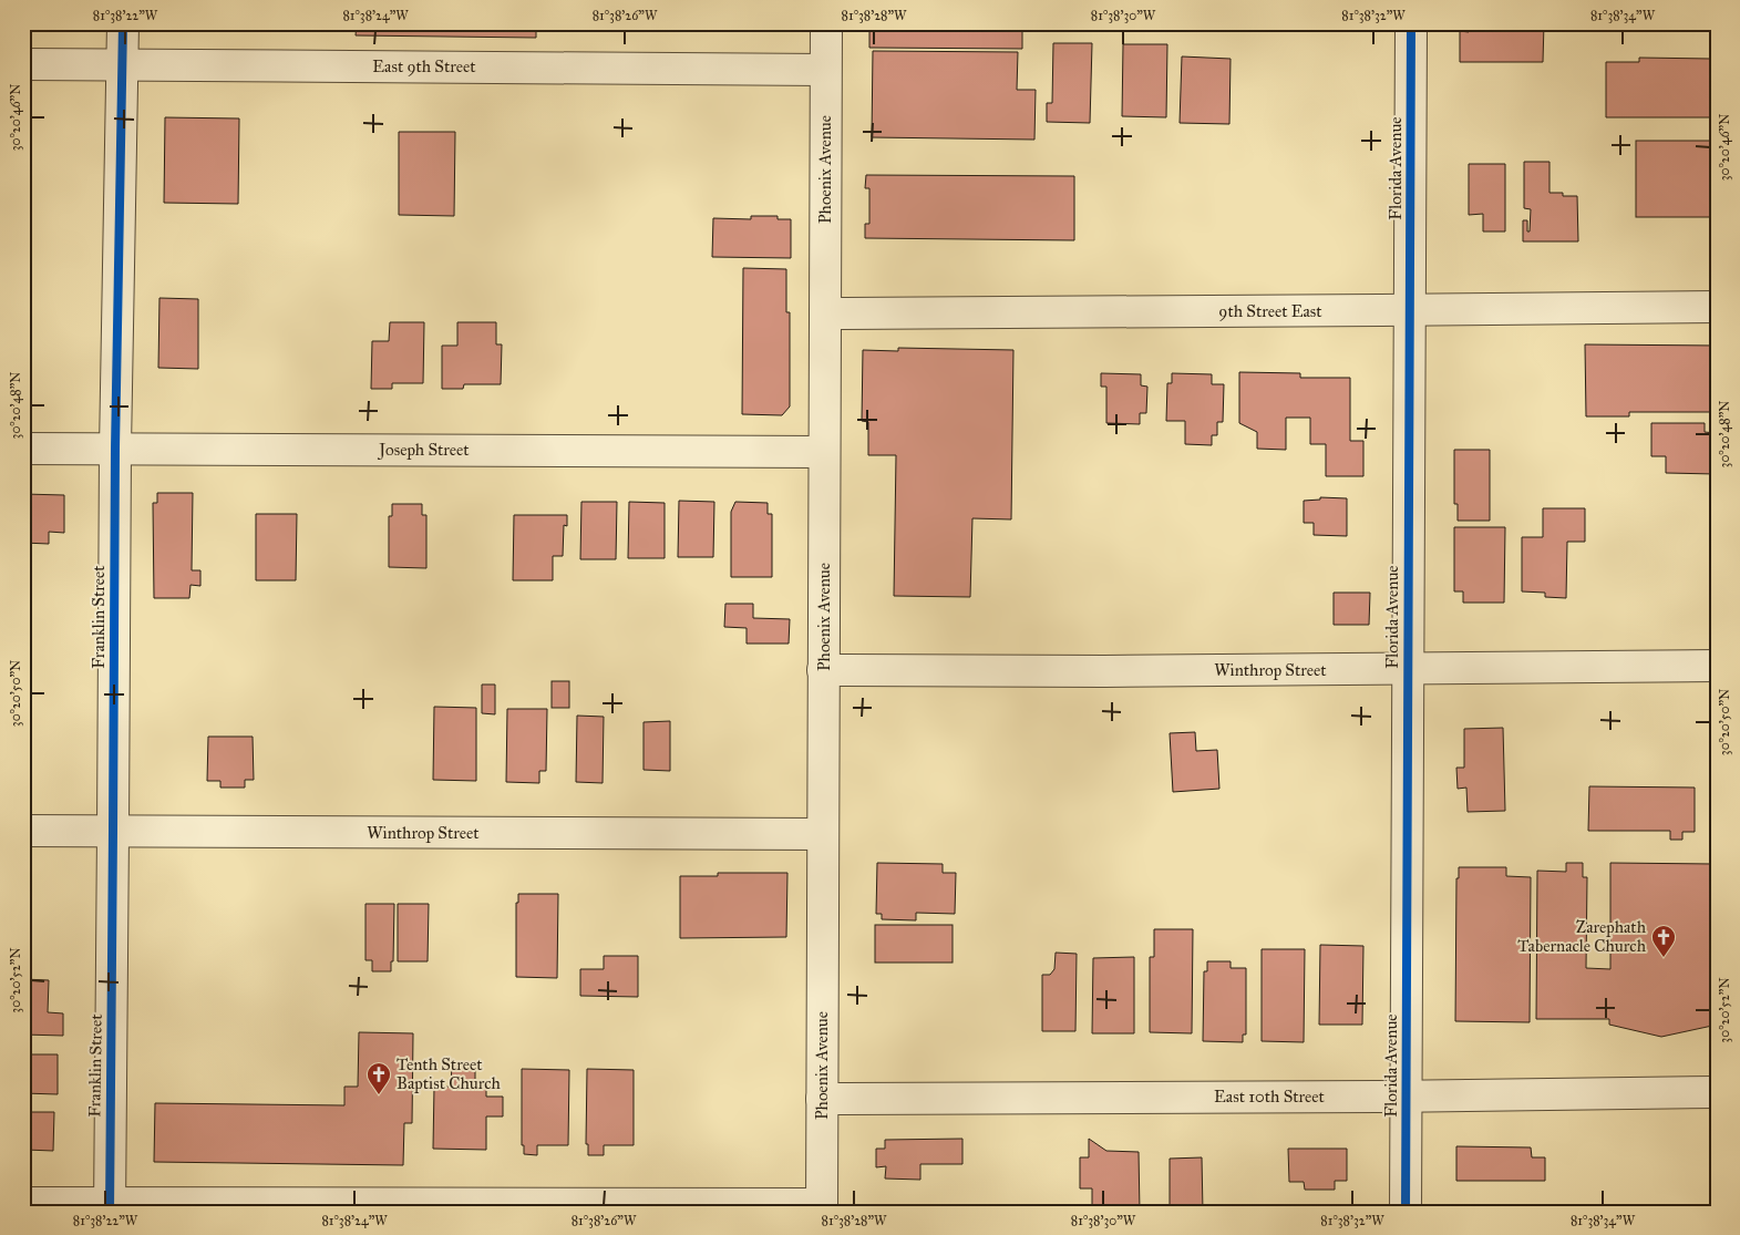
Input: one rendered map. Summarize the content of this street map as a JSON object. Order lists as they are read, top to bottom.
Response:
{
  "streets": {
    "street": [
      "East 9th Street",
      "Florida Avenue",
      "Phoenix Avenue",
      "9th Street East",
      "Joseph Street",
      "Franklin Street",
      "Winthrop Street",
      "East 10th Street"
    ]
  },
  "crossings": [
    ["East 9th Street", "Phoenix Avenue"],
    ["East 9th Street", "Franklin Street"],
    ["Florida Avenue", "9th Street East"],
    ["Florida Avenue", "Winthrop Street"],
    ["Florida Avenue", "East 10th Street"],
    ["Phoenix Avenue", "9th Street East"],
    ["Phoenix Avenue", "Joseph Street"],
    ["Phoenix Avenue", "Winthrop Street"],
    ["Phoenix Avenue", "East 10th Street"],
    ["Joseph Street", "Franklin Street"],
    ["Franklin Street", "Winthrop Street"]
  ],
  "places": {
    "church": ["Zarephath Tabernacle Church", "Tenth Street Baptist Church"]
  },
  "coordinates": [
    "81°38'22\"W",
    "81°38'24\"W",
    "81°38'26\"W",
    "81°38'28\"W",
    "81°38'30\"W",
    "81°38'32\"W",
    "81°38'34\"W",
    "30°20'46\"N",
    "30°20'48\"N",
    "30°20'50\"N",
    "30°20'52\"N"
  ]
}
